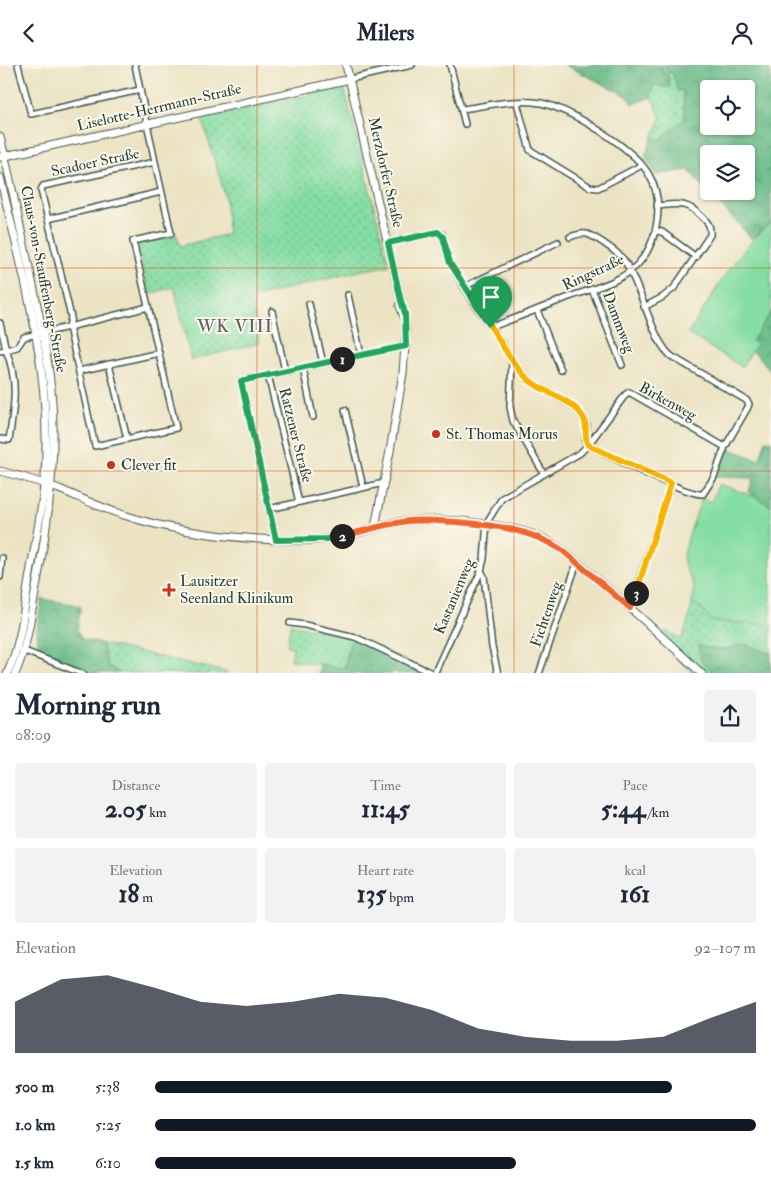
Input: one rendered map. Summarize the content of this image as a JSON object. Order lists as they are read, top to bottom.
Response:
{
  "streets": {
    "street": [
      "Liselotte-Herrmann-Straße",
      "Scadoer Straße",
      "Merzdorfer Straße",
      "Ringstraße",
      "Claus-von-Stauffenberg-Straße",
      "Dammweg",
      "Birkenweg",
      "Ratzener Straße",
      "Kastanienweg",
      "Fichtenweg"
    ]
  },
  "crossings": [
    ["Liselotte-Herrmann-Straße", "Scadoer Straße"],
    ["Liselotte-Herrmann-Straße", "Merzdorfer Straße"],
    ["Liselotte-Herrmann-Straße", "Claus-von-Stauffenberg-Straße"],
    ["Merzdorfer Straße", "Ratzener Straße"],
    ["Ringstraße", "Dammweg"]
  ],
  "districts": ["WK VIII"],
  "places": {
    "other": ["St. Thomas Morus", "Clever fit"],
    "health": ["Lausitzer Seenland Klinikum"]
  },
  "page": {
    "header": "Milers",
    "pins": ["1", "2", "3"],
    "heading": ["Morning run", "08:09"],
    "stats": [
      ["Distance", "2.05 km"],
      ["Time", "11:45"],
      ["Pace", "5:44 /km"],
      ["Elevation", "18 m"],
      ["Heart rate", "135 bpm"],
      ["kcal", "161"]
    ],
    "chart": ["Elevation", "92–107 m"],
    "list": [
      {
        "name": "500 m",
        "note": "5:38"
      },
      {
        "name": "1.0 km",
        "note": "5:25"
      },
      {
        "name": "1.5 km",
        "note": "6:10"
      }
    ]
  }
}
